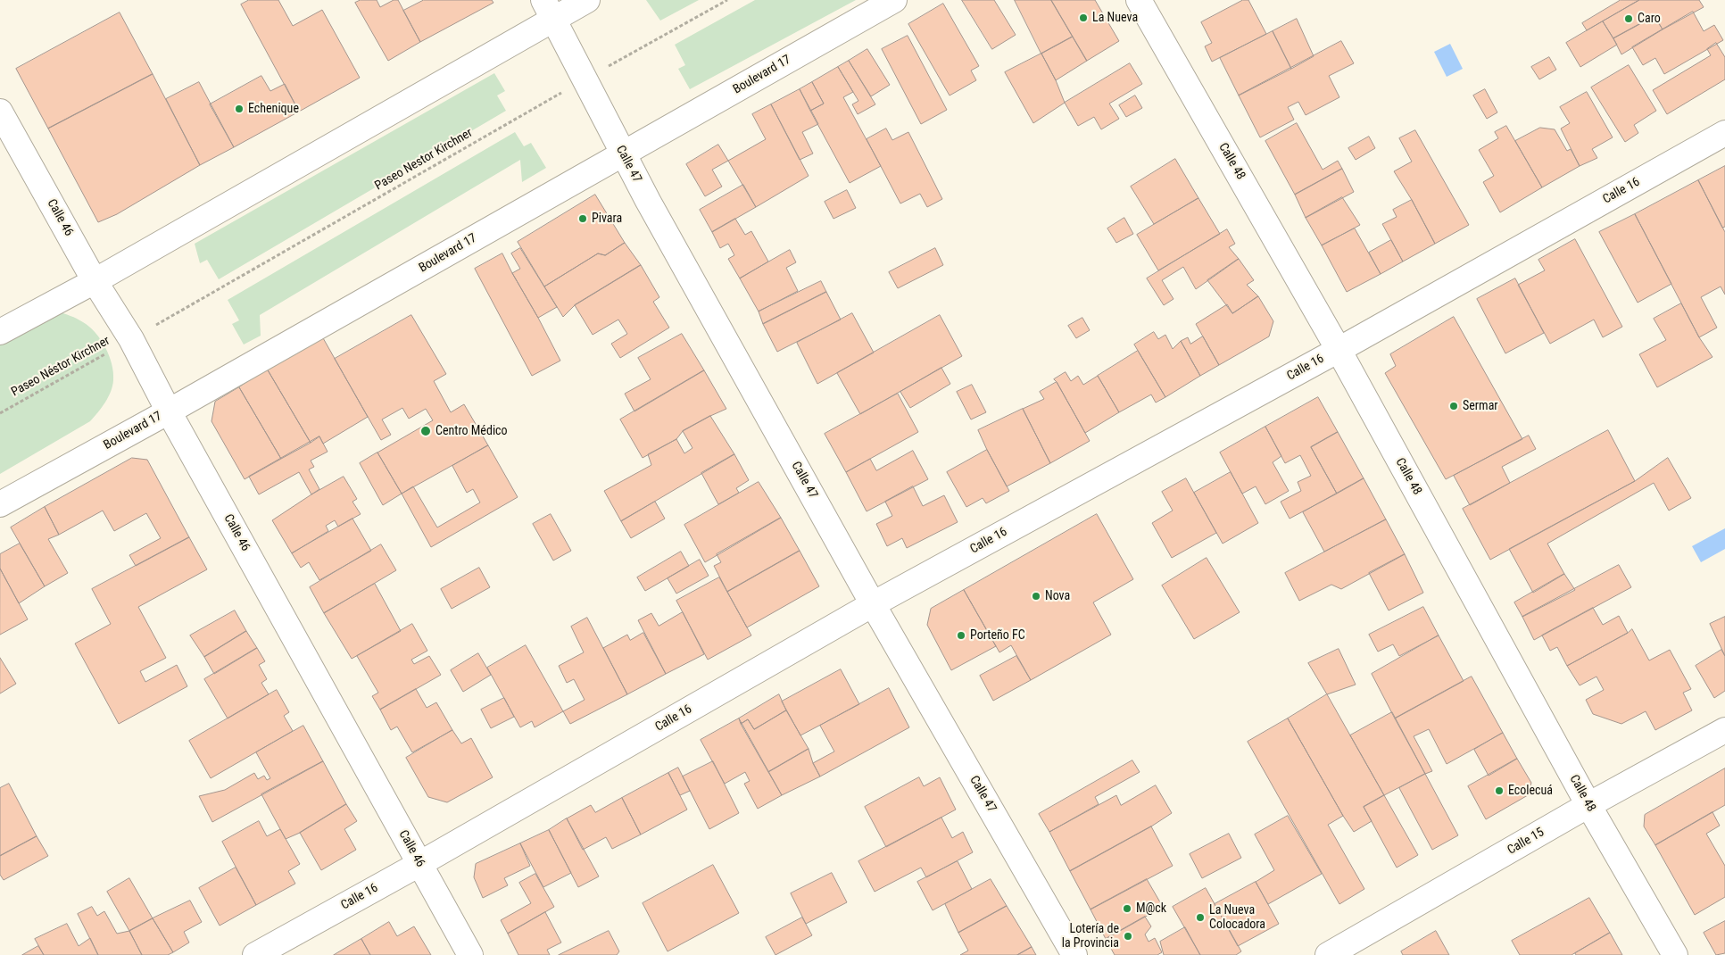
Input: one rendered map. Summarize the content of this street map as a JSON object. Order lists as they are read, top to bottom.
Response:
{
  "streets": {
    "street": [
      "Boulevard 17",
      "Calle 48",
      "Calle 47",
      "Calle 16",
      "Calle 46",
      "Calle 15"
    ],
    "path": ["Paseo Nestor Kirchner", "Paseo Néstor Kirchner"]
  },
  "crossings": [
    ["Boulevard 17", "Calle 47"],
    ["Boulevard 17", "Calle 46"],
    ["Paseo Nestor Kirchner", "Calle 47"],
    ["Paseo Nestor Kirchner", "Calle 46"],
    ["Paseo Nestor Kirchner", "Paseo Néstor Kirchner"],
    ["Calle 48", "Calle 16"],
    ["Calle 48", "Calle 15"],
    ["Calle 47", "Calle 16"],
    ["Calle 16", "Calle 46"],
    ["Calle 46", "Paseo Néstor Kirchner"]
  ],
  "places": [
    "La Nueva",
    "Caro",
    "Echenique",
    "Pivara",
    "Sermar",
    "Centro Médico",
    "Nova",
    "Porteño FC",
    "Ecolecuá",
    "M@ck",
    "La Nueva Colocadora",
    "Lotería de la Provincia"
  ]
}
